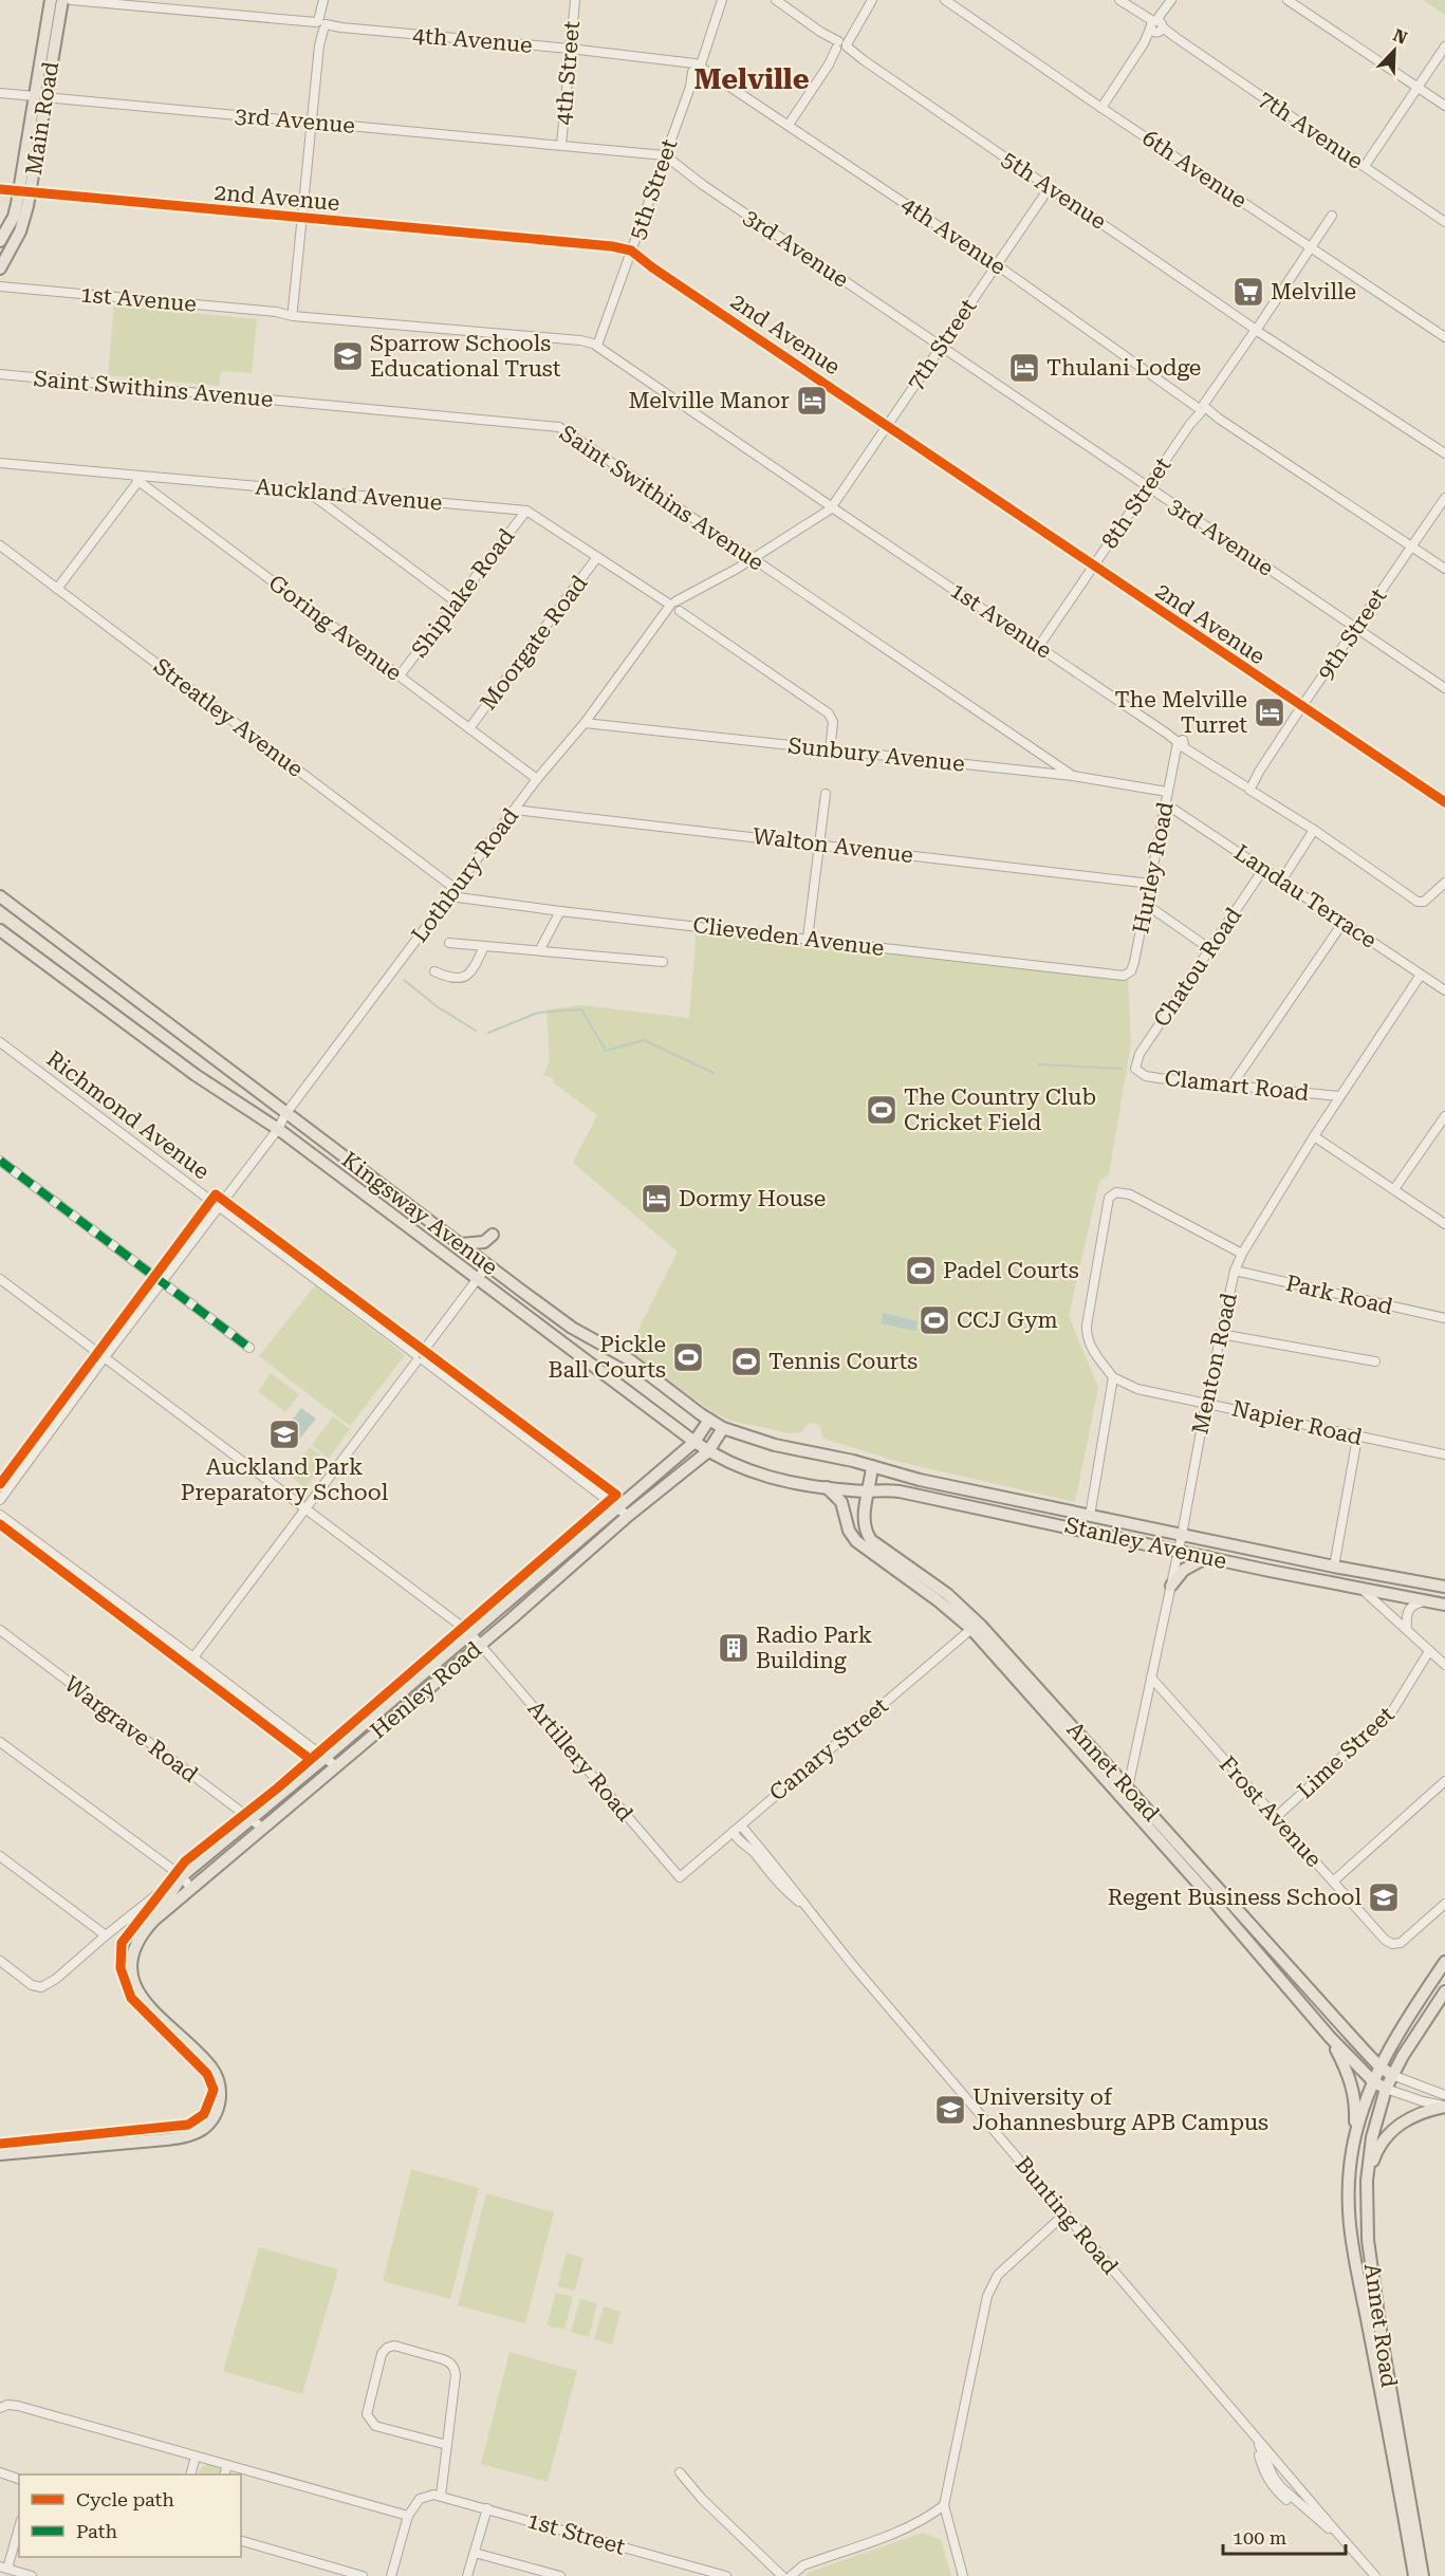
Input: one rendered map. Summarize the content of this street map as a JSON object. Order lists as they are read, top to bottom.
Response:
{
  "streets": {
    "main road": [
      "Main Road",
      "Kingsway Avenue",
      "Stanley Avenue",
      "Henley Road",
      "Annet Road"
    ],
    "street": [
      "4th Avenue",
      "4th Street",
      "3rd Avenue",
      "7th Avenue",
      "6th Avenue",
      "5th Street",
      "5th Avenue",
      "2nd Avenue",
      "1st Avenue",
      "7th Street",
      "Saint Swithins Avenue",
      "Auckland Avenue",
      "8th Street",
      "Shiplake Road",
      "Goring Avenue",
      "9th Street",
      "Moorgate Road",
      "Streatley Avenue",
      "Sunbury Avenue",
      "Walton Avenue",
      "Hurley Road",
      "Lothbury Road",
      "Landau Terrace",
      "Clieveden Avenue",
      "Chatou Road",
      "Clamart Road",
      "Richmond Avenue",
      "Park Road",
      "Menton Road",
      "Napier Road",
      "Wargrave Road",
      "Canary Street",
      "Lime Street",
      "Artillery Road",
      "Frost Avenue",
      "Bunting Road",
      "1st Street"
    ]
  },
  "crossings": [
    ["4th Avenue", "4th Street"],
    ["4th Avenue", "5th Street"],
    ["4th Avenue", "7th Street"],
    ["4th Avenue", "8th Street"],
    ["4th Avenue", "9th Street"],
    ["4th Street", "3rd Avenue"],
    ["Main Road", "3rd Avenue"],
    ["Main Road", "2nd Avenue"],
    ["3rd Avenue", "5th Street"],
    ["3rd Avenue", "7th Street"],
    ["3rd Avenue", "8th Street"],
    ["3rd Avenue", "9th Street"],
    ["6th Avenue", "8th Street"],
    ["5th Street", "2nd Avenue"],
    ["5th Street", "1st Avenue"],
    ["5th Avenue", "7th Street"],
    ["5th Avenue", "8th Street"],
    ["2nd Avenue", "7th Street"],
    ["2nd Avenue", "8th Street"],
    ["2nd Avenue", "9th Street"],
    ["1st Avenue", "7th Street"],
    ["1st Avenue", "8th Street"],
    ["1st Avenue", "9th Street"],
    ["1st Avenue", "Hurley Road"],
    ["1st Avenue", "Lothbury Road"],
    ["7th Street", "Lothbury Road"],
    ["Saint Swithins Avenue", "Sunbury Avenue"],
    ["Saint Swithins Avenue", "Lothbury Road"],
    ["Auckland Avenue", "Shiplake Road"],
    ["Auckland Avenue", "Goring Avenue"],
    ["Auckland Avenue", "Moorgate Road"],
    ["Auckland Avenue", "Sunbury Avenue"],
    ["Auckland Avenue", "Lothbury Road"],
    ["Shiplake Road", "Goring Avenue"],
    ["Goring Avenue", "Moorgate Road"],
    ["Goring Avenue", "Lothbury Road"],
    ["Streatley Avenue", "Lothbury Road"],
    ["Streatley Avenue", "Clieveden Avenue"],
    ["Sunbury Avenue", "Hurley Road"],
    ["Sunbury Avenue", "Lothbury Road"],
    ["Walton Avenue", "Hurley Road"],
    ["Walton Avenue", "Lothbury Road"],
    ["Hurley Road", "Landau Terrace"],
    ["Hurley Road", "Clieveden Avenue"],
    ["Lothbury Road", "Clieveden Avenue"],
    ["Lothbury Road", "Richmond Avenue"],
    ["Lothbury Road", "Kingsway Avenue"],
    ["Lothbury Road", "Artillery Road"],
    ["Landau Terrace", "Chatou Road"],
    ["Landau Terrace", "Menton Road"],
    ["Chatou Road", "Clamart Road"],
    ["Clamart Road", "Menton Road"],
    ["Richmond Avenue", "Henley Road"],
    ["Kingsway Avenue", "Stanley Avenue"],
    ["Kingsway Avenue", "Henley Road"],
    ["Kingsway Avenue", "Annet Road"],
    ["Park Road", "Menton Road"],
    ["Menton Road", "Napier Road"],
    ["Menton Road", "Stanley Avenue"],
    ["Menton Road", "Annet Road"],
    ["Menton Road", "Frost Avenue"],
    ["Stanley Avenue", "Annet Road"],
    ["Henley Road", "Wargrave Road"],
    ["Henley Road", "Artillery Road"],
    ["Canary Street", "Artillery Road"],
    ["Canary Street", "Annet Road"],
    ["Canary Street", "Bunting Road"],
    ["Lime Street", "Frost Avenue"]
  ],
  "districts": ["Melville"],
  "places": {
    "supermarket": ["Melville"],
    "school or university": [
      "Sparrow Schools Educational Trust",
      "Auckland Park Preparatory School",
      "Regent Business School",
      "University of Johannesburg APB Campus"
    ],
    "hotel": [
      "Thulani Lodge",
      "Melville Manor",
      "The Melville Turret",
      "Dormy House"
    ],
    "sports": [
      "The Country Club Cricket Field",
      "Padel Courts",
      "CCJ Gym",
      "Pickle Ball Courts",
      "Tennis Courts"
    ],
    "building": ["Radio Park Building"]
  },
  "legend": ["Cycle path", "Path"],
  "scale_bar": "100 m",
  "north": "top right"
}
